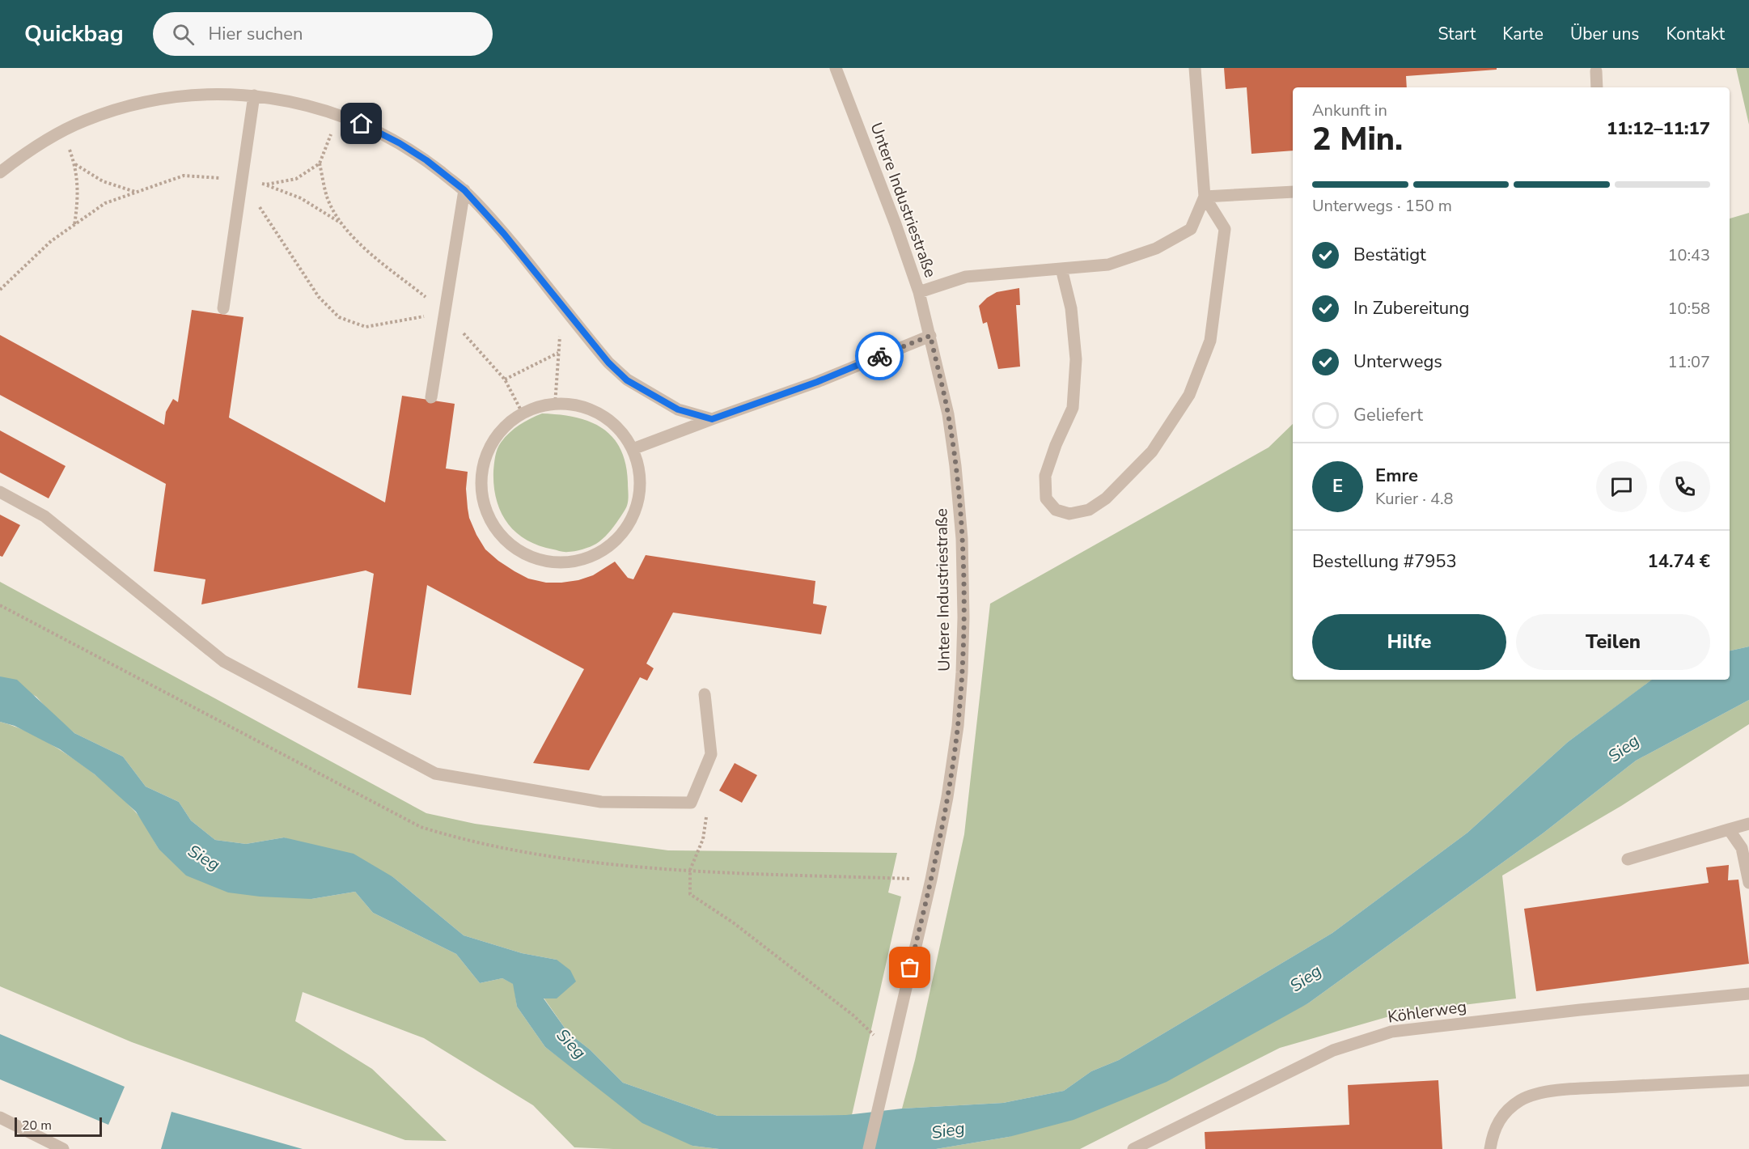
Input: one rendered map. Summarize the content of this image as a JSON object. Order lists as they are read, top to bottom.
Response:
{
  "streets": {
    "street": ["Untere Industriestraße", "Köhlerweg"]
  },
  "water": ["Sieg"],
  "scale_bar": "20 m",
  "page": {
    "header": "Quickbag",
    "search": "Hier suchen",
    "nav": [
      "Start",
      "Karte",
      "Über uns",
      "Kontakt"
    ],
    "heading": ["2 Min.", "Ankunft in", "11:12–11:17"],
    "panel": [
      "Emre",
      "Kurier · 4.8",
      "Bestellung #7953",
      "14.74 €"
    ],
    "bar": "Unterwegs · 150 m",
    "list": [
      ["Bestätigt", "10:43"],
      ["In Zubereitung", "10:58"],
      ["Unterwegs", "11:07"],
      "Geliefert"
    ],
    "round": "E",
    "buttons": ["Hilfe", "Teilen"],
    "scale": "20 m"
  }
}
